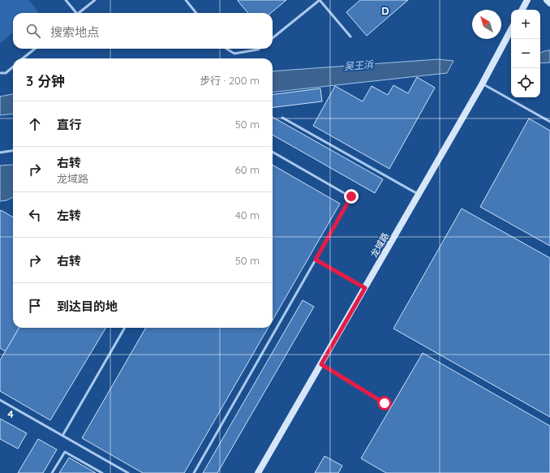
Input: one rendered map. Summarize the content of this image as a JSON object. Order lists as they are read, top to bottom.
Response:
{
  "streets": {
    "street": ["龙域路"]
  },
  "water": ["吴王浜"],
  "north": "top left",
  "page": {
    "map_buttons": ["+", "−"],
    "search": "搜索地点",
    "heading": ["3 分钟", "步行 · 200 m"],
    "list": [
      ["直行", "50 m"],
      ["右转", "龙域路", "60 m"],
      ["左转", "40 m"],
      ["右转", "50 m"],
      "到达目的地"
    ]
  },
  "grid": {
    "columns": ["D"],
    "rows": ["4"]
  }
}
